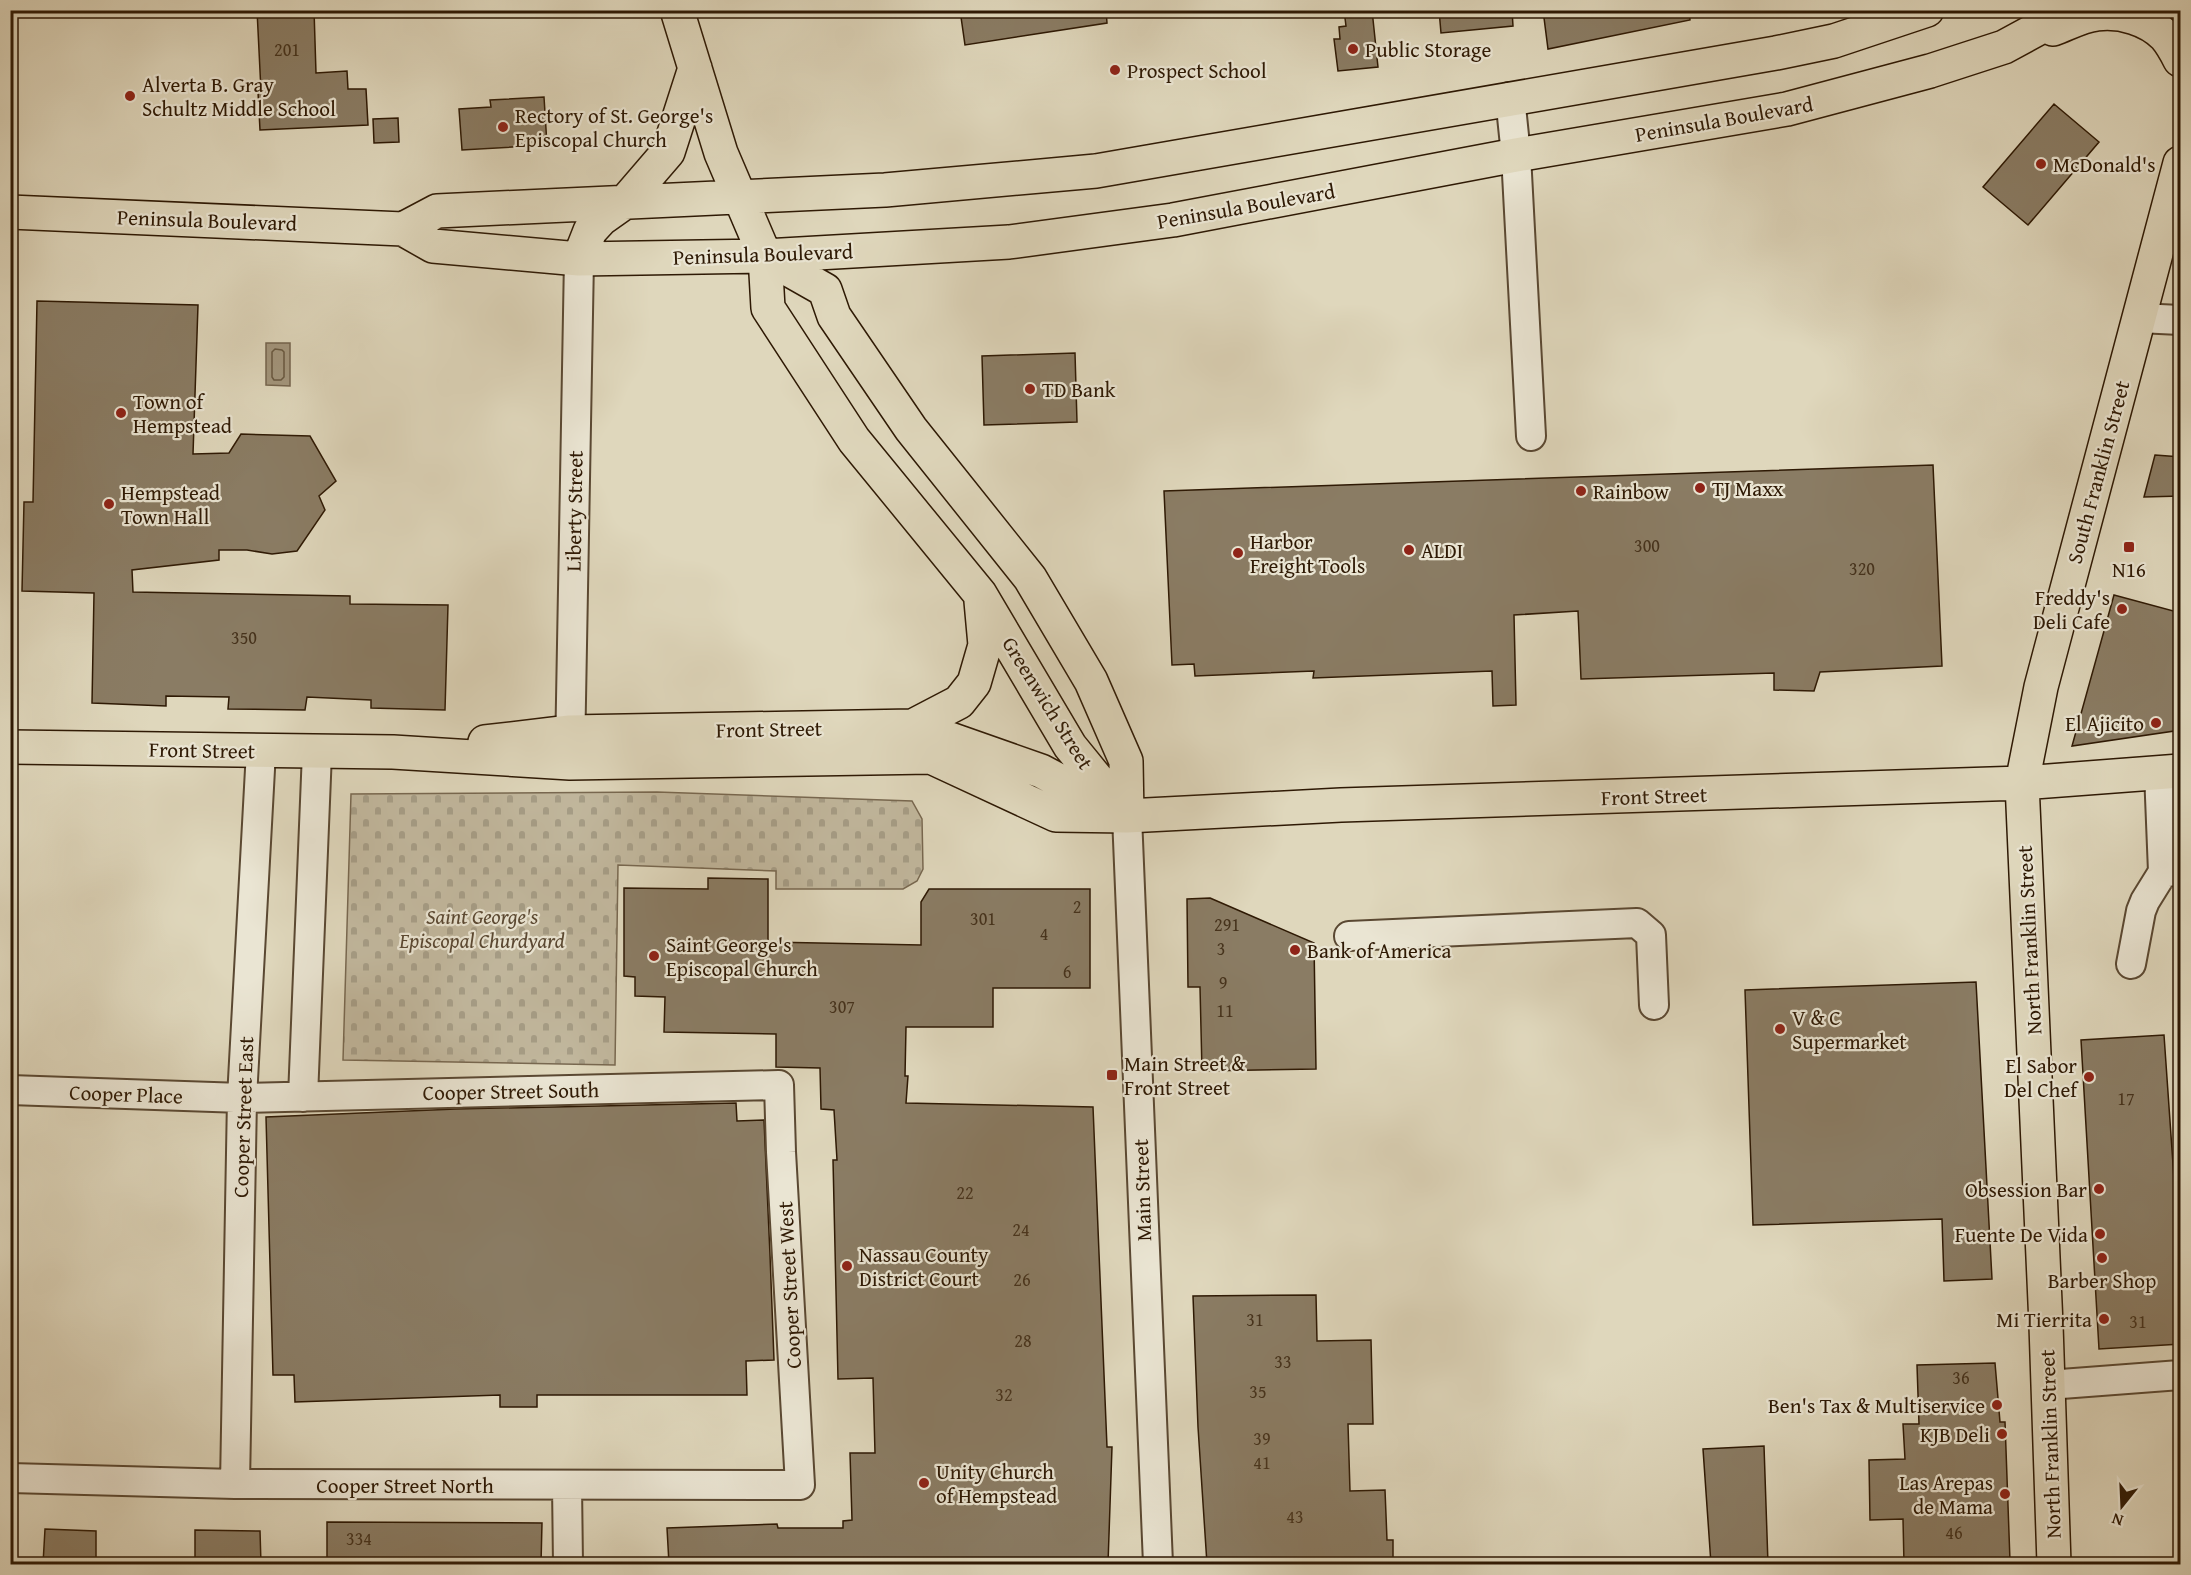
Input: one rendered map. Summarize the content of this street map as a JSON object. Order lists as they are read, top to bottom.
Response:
{
  "streets": {
    "main road": [
      "Peninsula Boulevard",
      "South Franklin Street",
      "Greenwich Street",
      "Front Street",
      "North Franklin Street"
    ],
    "street": [
      "Liberty Street",
      "Cooper Street South",
      "Cooper Place",
      "Cooper Street East",
      "Main Street",
      "Cooper Street West",
      "Cooper Street North"
    ]
  },
  "crossings": [
    ["Peninsula Boulevard", "Liberty Street"],
    ["Peninsula Boulevard", "Greenwich Street"],
    ["South Franklin Street", "Front Street"],
    ["South Franklin Street", "North Franklin Street"],
    ["Liberty Street", "Front Street"],
    ["Greenwich Street", "Front Street"],
    ["Greenwich Street", "Main Street"],
    ["Front Street", "North Franklin Street"],
    ["Front Street", "Cooper Street East"],
    ["Front Street", "Main Street"],
    ["Cooper Street South", "Cooper Place"],
    ["Cooper Street South", "Cooper Street East"],
    ["Cooper Street South", "Cooper Street West"],
    ["Cooper Place", "Cooper Street East"],
    ["Cooper Street East", "Cooper Street North"],
    ["Cooper Street West", "Cooper Street North"]
  ],
  "parks": ["Saint George's Episcopal Churdyard"],
  "places": {
    "other": [
      "Public Storage",
      "Prospect School",
      "Alverta B. Gray Schultz Middle School",
      "Rectory of St. George's Episcopal Church",
      "McDonald's",
      "TD Bank",
      "Town of Hempstead",
      "TJ Maxx",
      "Rainbow",
      "Hempstead Town Hall",
      "ALDI",
      "Harbor Freight Tools",
      "Freddy's Deli Cafe",
      "El Ajicito",
      "Bank of America",
      "Saint George's Episcopal Church",
      "V & C Supermarket",
      "El Sabor Del Chef",
      "Obsession Bar",
      "Fuente De Vida",
      "Barber Shop",
      "Nassau County District Court",
      "Mi Tierrita",
      "Ben's Tax & Multiservice",
      "KJB Deli",
      "Unity Church of Hempstead",
      "Las Arepas de Mama"
    ],
    "transit": ["N16", "Main Street & Front Street"]
  },
  "house_numbers": [
    "201",
    "300",
    "320",
    "350",
    "2",
    "301",
    "291",
    "4",
    "3",
    "6",
    "9",
    "307",
    "11",
    "17",
    "22",
    "24",
    "26",
    "31",
    "31",
    "28",
    "33",
    "36",
    "35",
    "32",
    "39",
    "41",
    "43",
    "46",
    "334"
  ],
  "north": "bottom"
}
